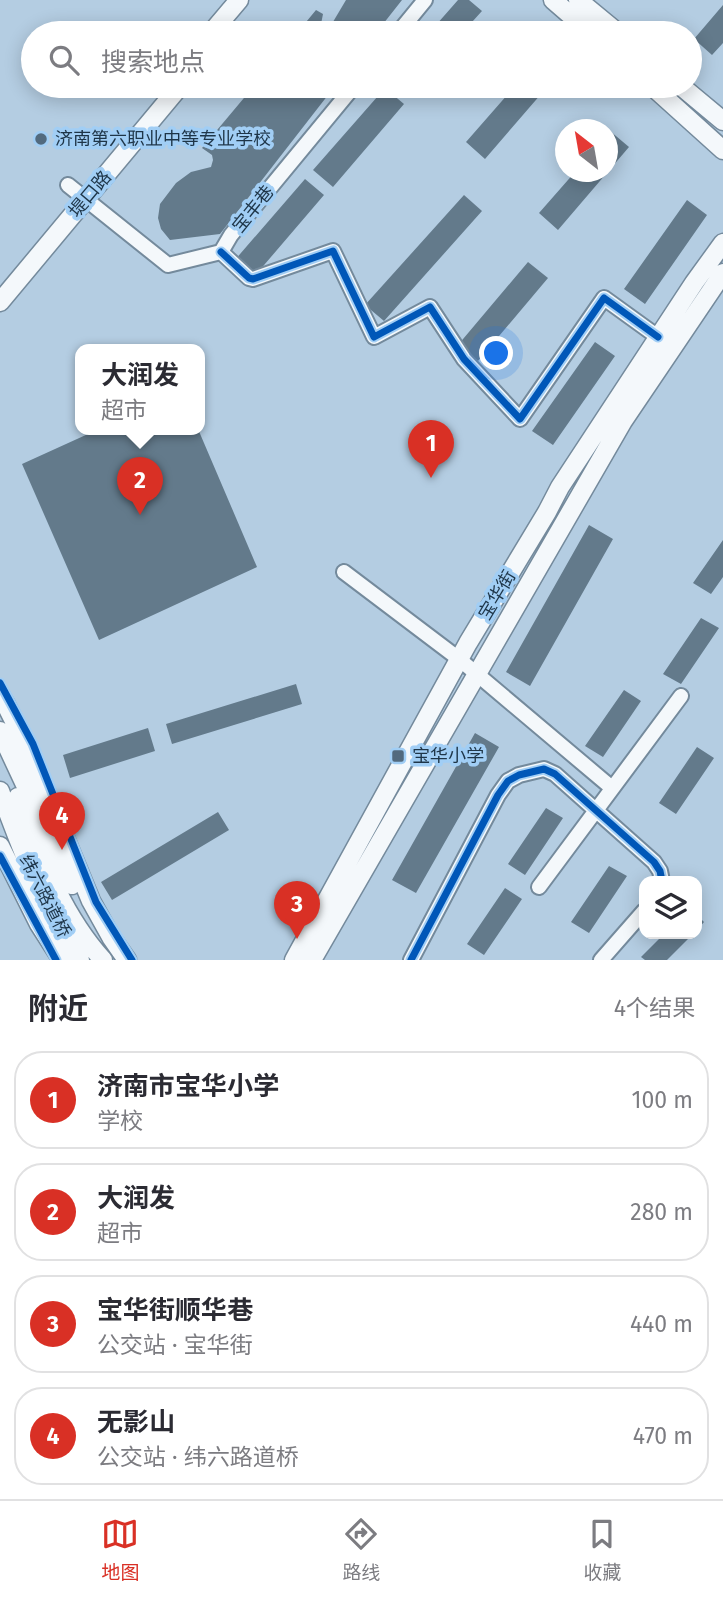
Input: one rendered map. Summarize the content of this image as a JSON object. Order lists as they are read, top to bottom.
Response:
{
  "streets": {
    "main road": ["堤口路", "宝华街", "纬六路道桥"],
    "street": ["宝丰巷"]
  },
  "places": {
    "other": ["济南第六职业中等专业学校"],
    "transit": ["宝华小学"]
  },
  "north": "top left",
  "page": {
    "search": "搜索地点",
    "popup": ["大润发", "超市"],
    "pins": [
      "1",
      "2",
      "4",
      "3"
    ],
    "heading": ["附近", "4个结果"],
    "list": [
      {
        "mark": "1",
        "name": "济南市宝华小学",
        "note": "学校",
        "value": "100 m"
      },
      {
        "mark": "2",
        "name": "大润发",
        "note": "超市",
        "value": "280 m"
      },
      {
        "mark": "3",
        "name": "宝华街顺华巷",
        "note": "公交站 · 宝华街",
        "value": "440 m"
      },
      {
        "mark": "4",
        "name": "无影山",
        "note": "公交站 · 纬六路道桥",
        "value": "470 m"
      }
    ],
    "nav": ["地图", "路线", "收藏"]
  }
}
